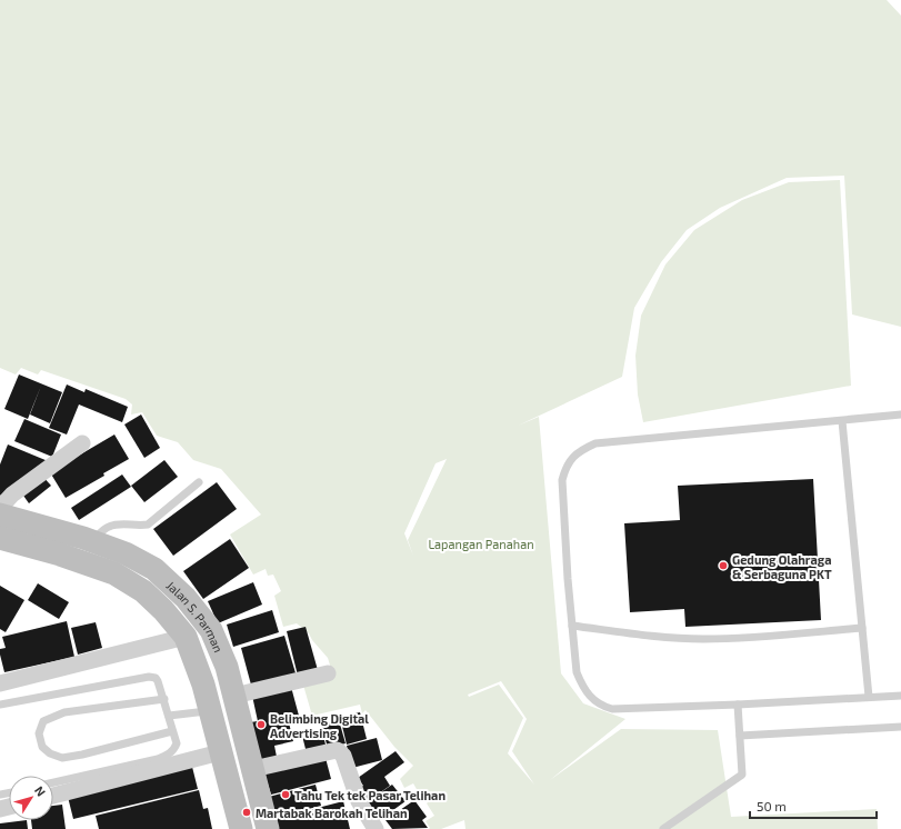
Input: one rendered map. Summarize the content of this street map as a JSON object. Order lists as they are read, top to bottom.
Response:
{
  "streets": {
    "main road": ["Jalan S. Parman"]
  },
  "parks": ["Lapangan Panahan"],
  "places": [
    "Gedung Olahraga & Serbaguna PKT",
    "Belimbing Digital Advertising",
    "Tahu Tek tek Pasar Telihan",
    "Martabak Barokah Telihan"
  ],
  "scale_bar": "50 m",
  "north": "top right"
}
